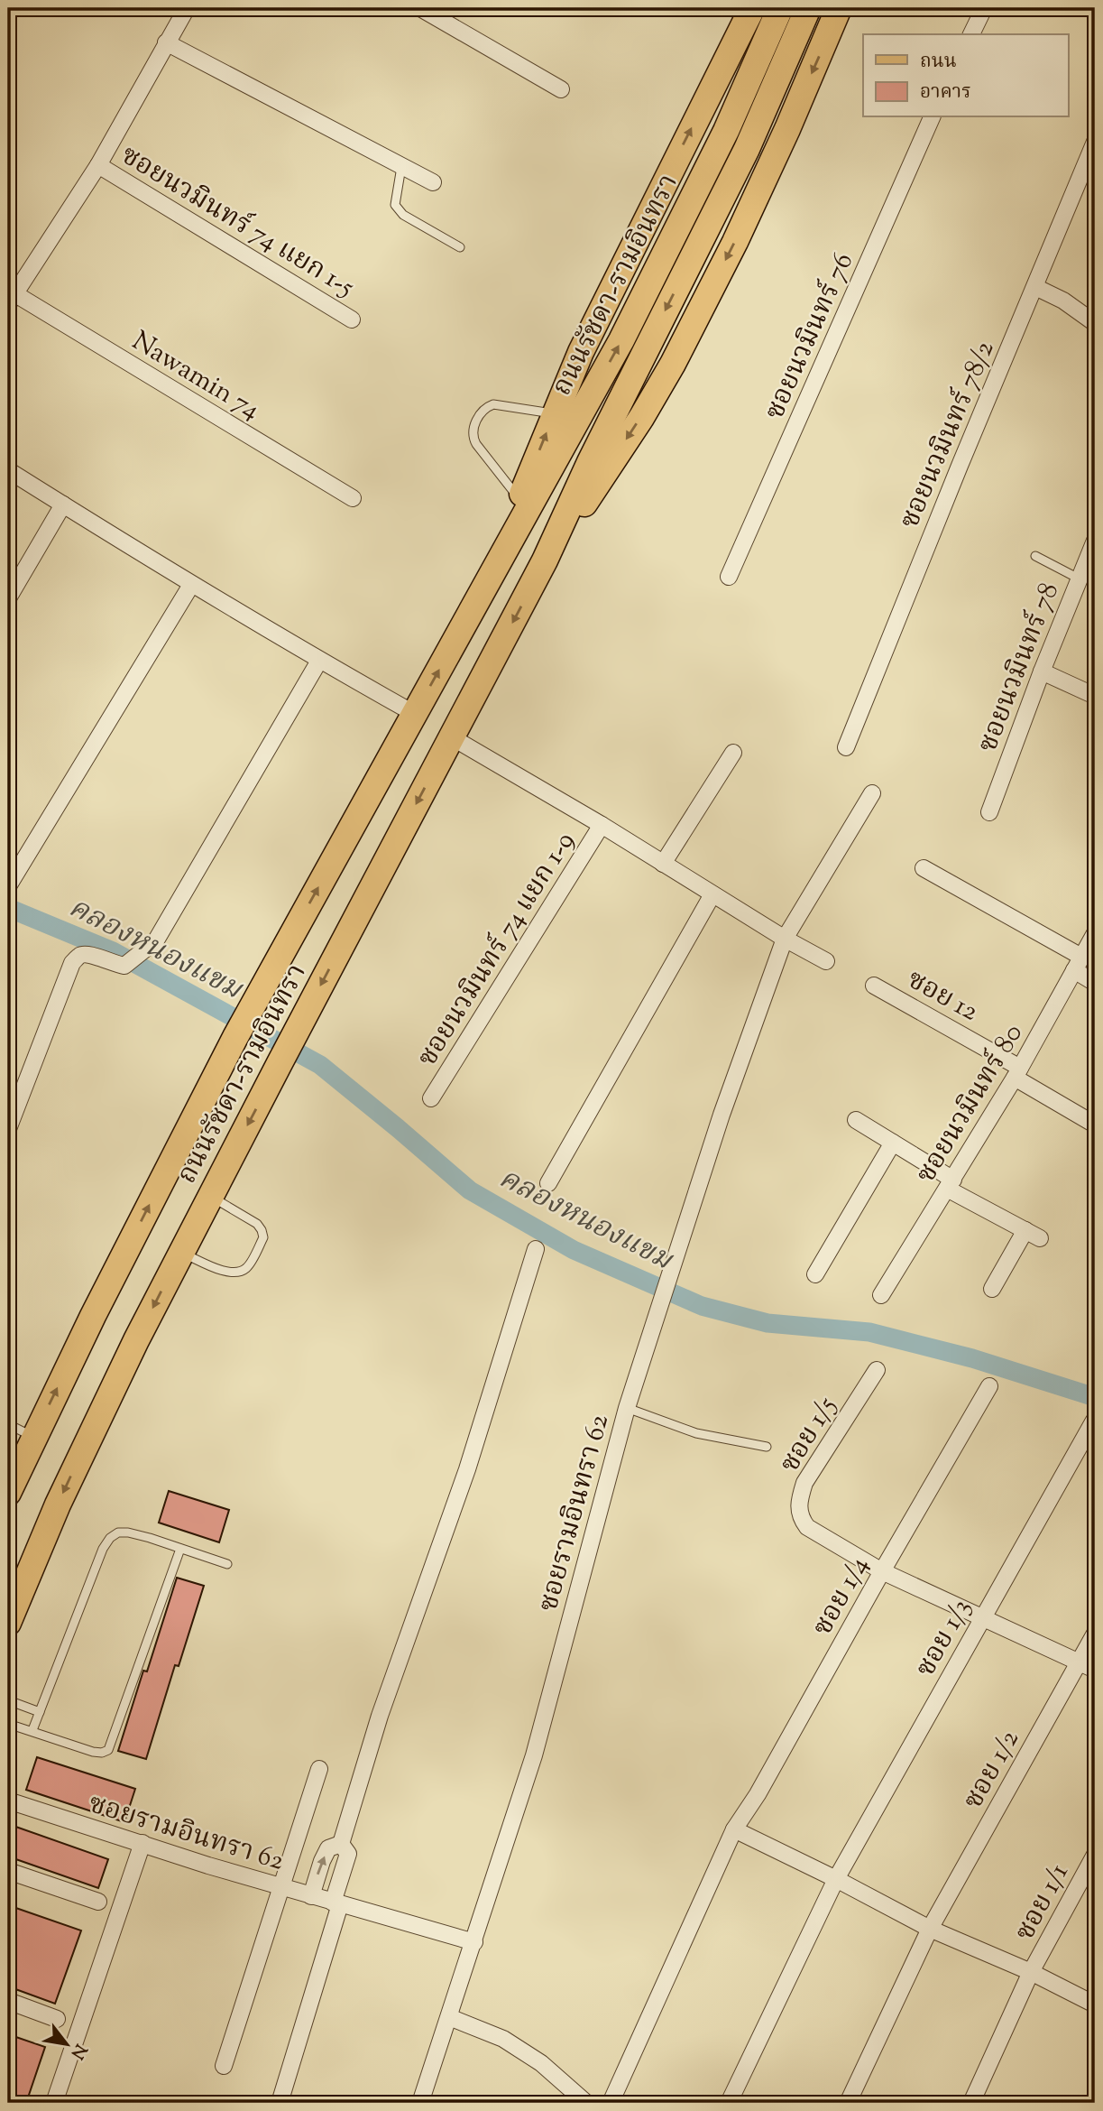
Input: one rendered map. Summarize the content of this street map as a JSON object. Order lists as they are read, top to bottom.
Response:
{
  "streets": {
    "main road": ["ถนนรัชดา-รามอินทรา"],
    "street": [
      "ซอยนวมินทร์ 74 แยก 1-5",
      "ซอยนวมินทร์ 76",
      "Nawamin 74",
      "ซอยนวมินทร์ 78/2",
      "ซอยนวมินทร์ 78",
      "ซอยนวมินทร์ 74 แยก 1-9",
      "ซอย 12",
      "ซอยนวมินทร์ 80",
      "ซอย 1/5",
      "ซอยรามอินทรา 62",
      "ซอย 1/4",
      "ซอย 1/3",
      "ซอย 1/2",
      "ซอย 1/1"
    ]
  },
  "crossings": [
    ["ซอยนวมินทร์ 74 แยก 1-5", "Nawamin 74"],
    ["ถนนรัชดา-รามอินทรา", "ซอยนวมินทร์ 74 แยก 1-9"],
    ["ซอยนวมินทร์ 74 แยก 1-9", "ซอยรามอินทรา 62"],
    ["ซอย 12", "ซอยนวมินทร์ 80"],
    ["ซอย 1/5", "ซอย 1/4"]
  ],
  "water": ["คลองหนองแขม"],
  "legend": ["ถนน", "อาคาร"],
  "north": "bottom right"
}
